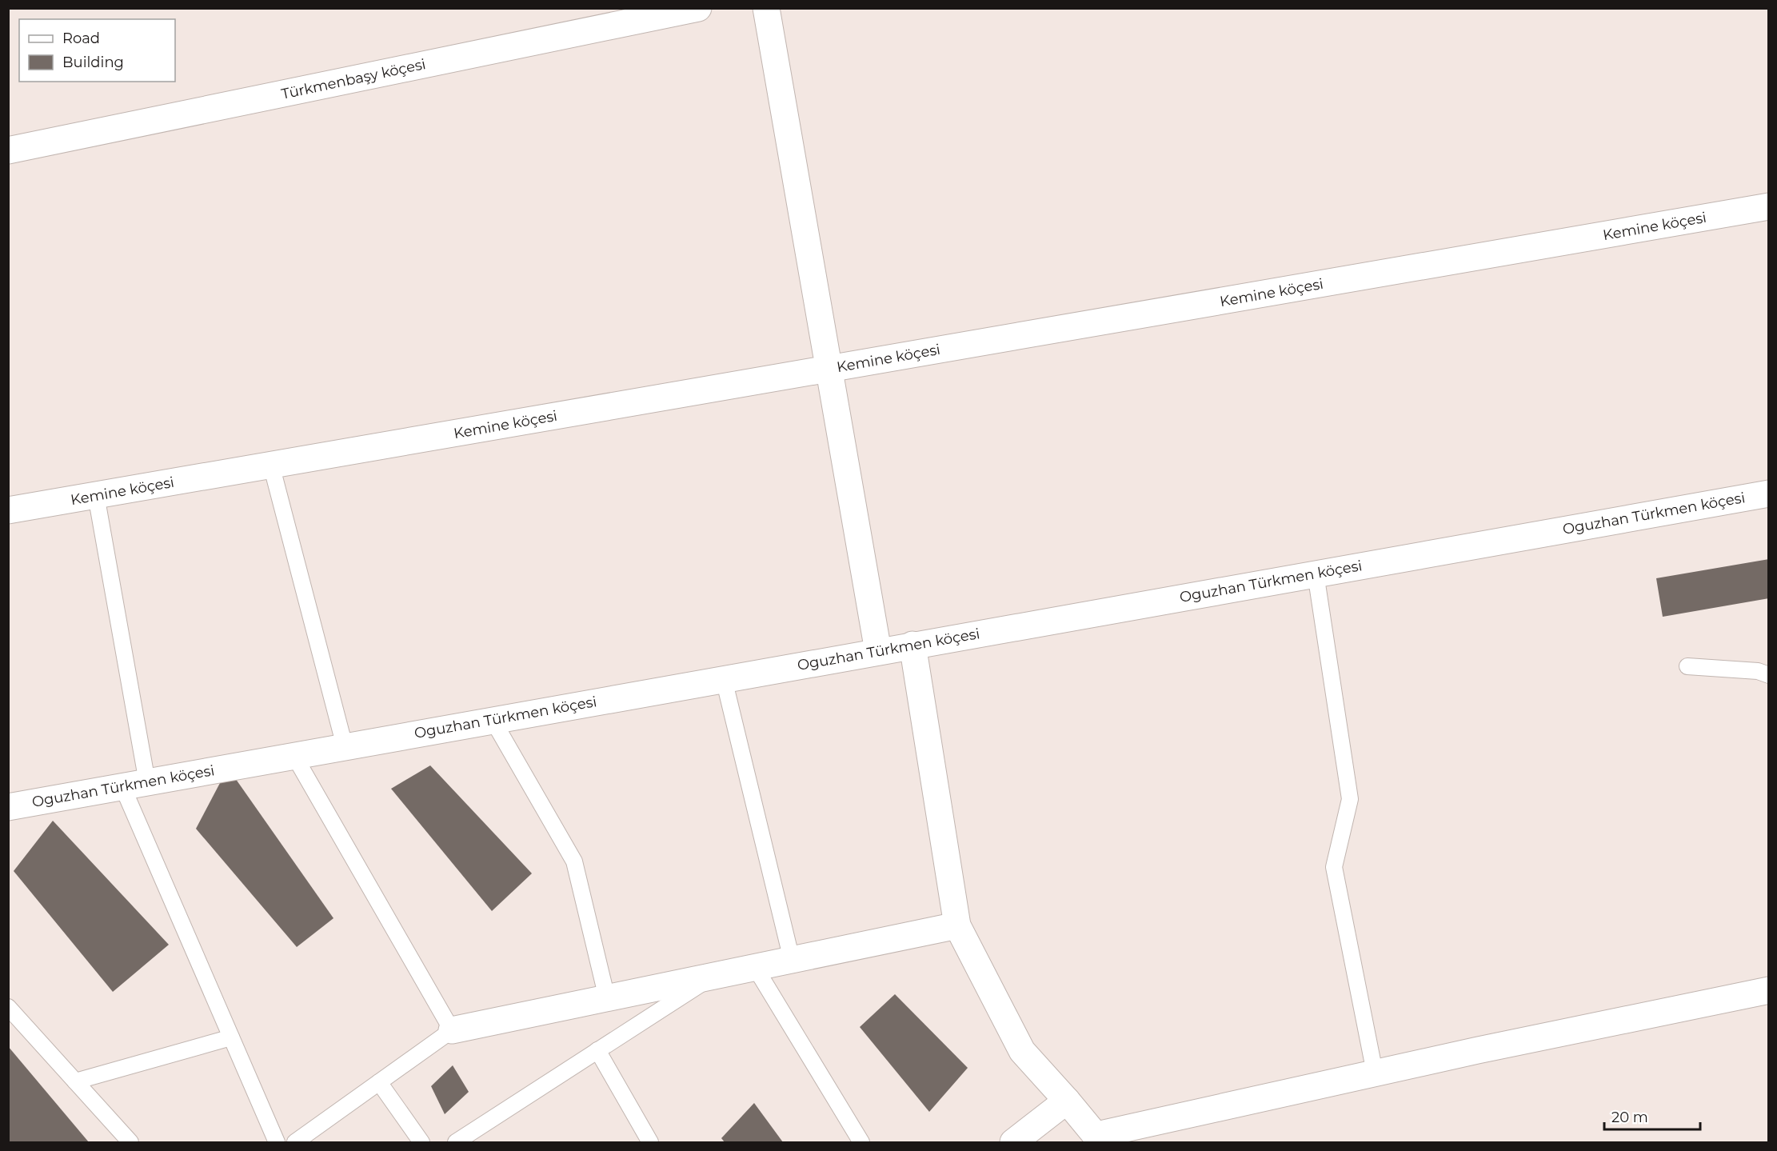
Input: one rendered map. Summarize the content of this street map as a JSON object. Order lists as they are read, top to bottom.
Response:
{
  "streets": {
    "street": ["Türkmenbaşy köçesi", "Kemine köçesi", "Oguzhan Türkmen köçesi"]
  },
  "legend": ["Road", "Building"],
  "scale_bar": "20 m"
}
